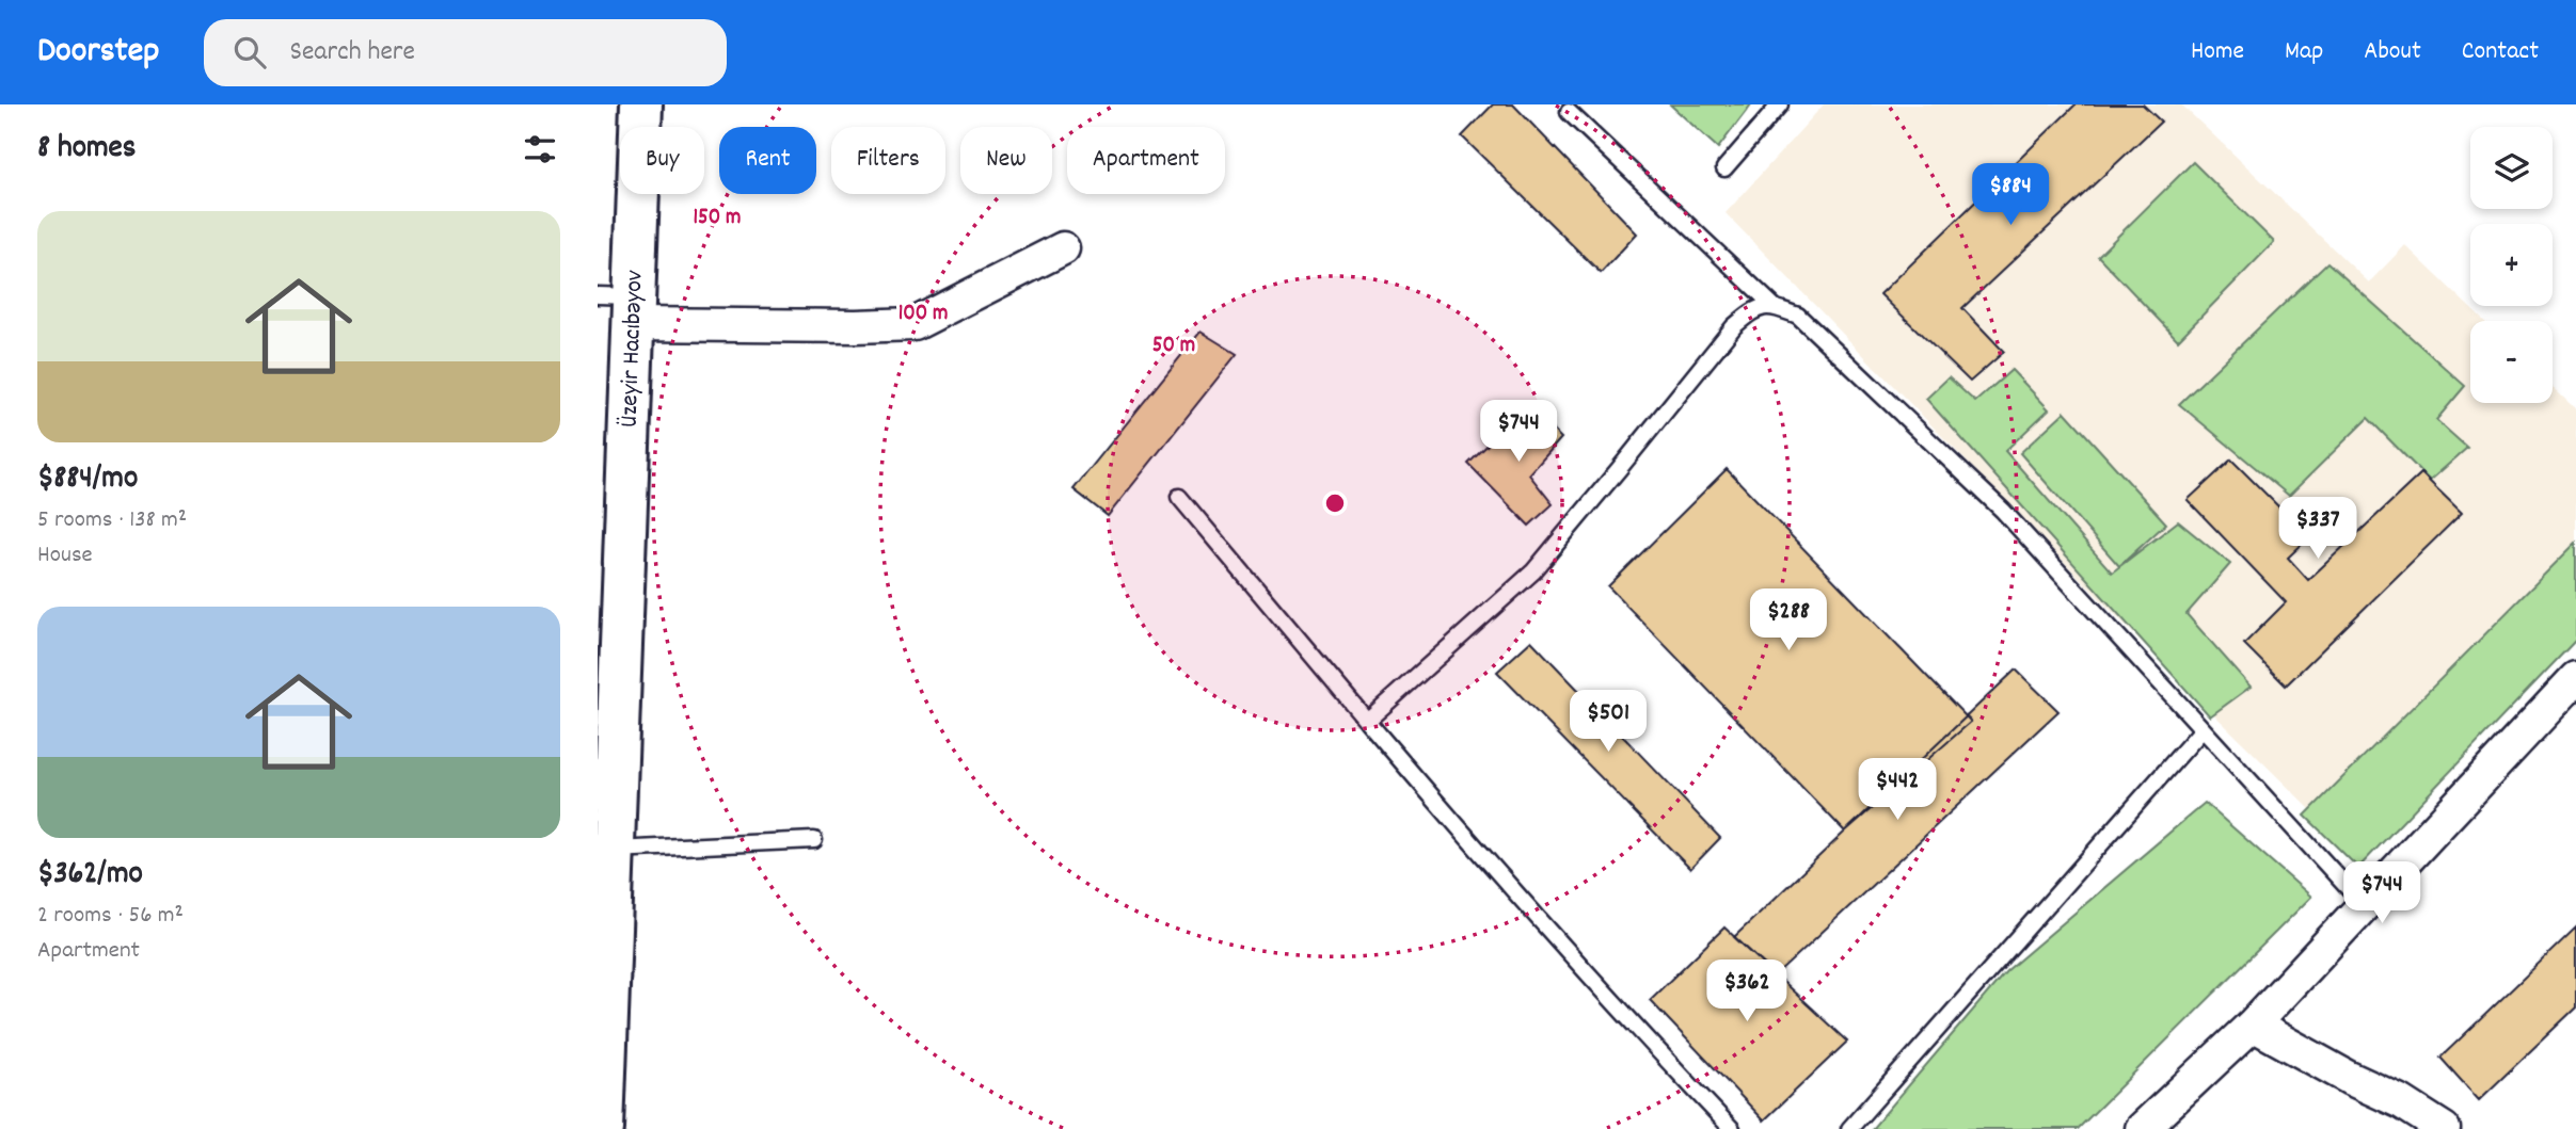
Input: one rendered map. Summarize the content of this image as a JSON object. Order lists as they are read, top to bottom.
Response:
{
  "streets": {
    "main road": ["Üzeyir Hacıbəyov"]
  },
  "page": {
    "header": "Doorstep",
    "search": "Search here",
    "nav": [
      "Home",
      "Map",
      "About",
      "Contact"
    ],
    "heading": "8 homes",
    "map_buttons": ["+", "−"],
    "chip": [
      "Buy",
      "Rent",
      "Filters",
      "New",
      "Apartment"
    ],
    "price": [
      "$884",
      "$744",
      "$337",
      "$288",
      "$501",
      "$442",
      "$744",
      "$362"
    ],
    "list": [
      {
        "name": "$884/mo",
        "note": "5 rooms · 138 m² · House"
      },
      {
        "name": "$362/mo",
        "note": "2 rooms · 56 m² · Apartment"
      }
    ]
  },
  "rings": ["150 m", "100 m", "50 m"]
}
